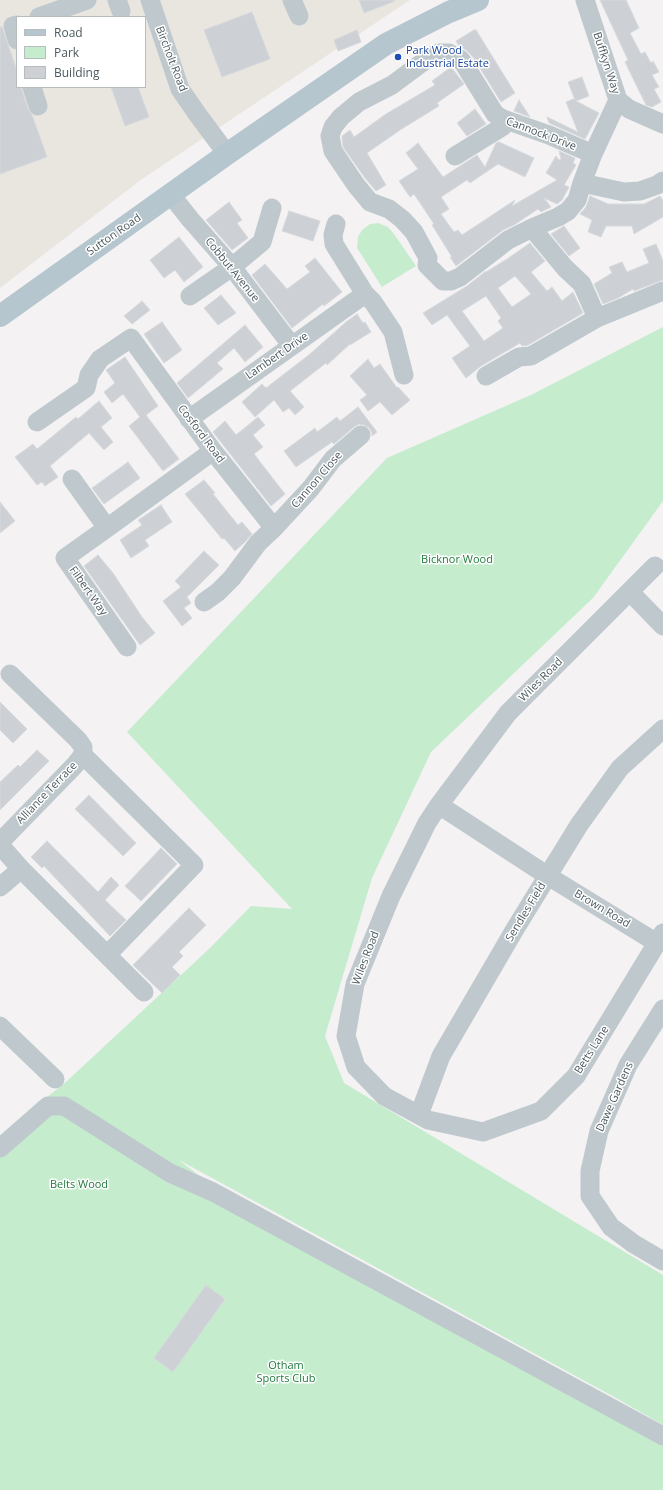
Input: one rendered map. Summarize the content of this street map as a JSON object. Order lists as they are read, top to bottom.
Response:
{
  "streets": {
    "main road": ["Sutton Road"],
    "street": [
      "Bircholt Road",
      "Buffkyn Way",
      "Cannock Drive",
      "Cobbut Avenue",
      "Lambert Drive",
      "Cosford Road",
      "Cannon Close",
      "Filbert Way",
      "Wiles Road",
      "Alliance Terrace",
      "Brown Road",
      "Sendles Field",
      "Betts Lane",
      "Dawe Gardens"
    ]
  },
  "crossings": [
    ["Bircholt Road", "Sutton Road"],
    ["Sutton Road", "Cobbut Avenue"],
    ["Cobbut Avenue", "Lambert Drive"],
    ["Lambert Drive", "Cosford Road"],
    ["Cosford Road", "Cannon Close"],
    ["Cosford Road", "Filbert Way"],
    ["Wiles Road", "Sendles Field"],
    ["Wiles Road", "Betts Lane"],
    ["Brown Road", "Sendles Field"],
    ["Brown Road", "Betts Lane"],
    ["Sendles Field", "Betts Lane"]
  ],
  "parks": ["Bicknor Wood", "Belts Wood", "Otham Sports Club"],
  "places": ["Park Wood Industrial Estate"],
  "legend": ["Road", "Park", "Building"]
}
